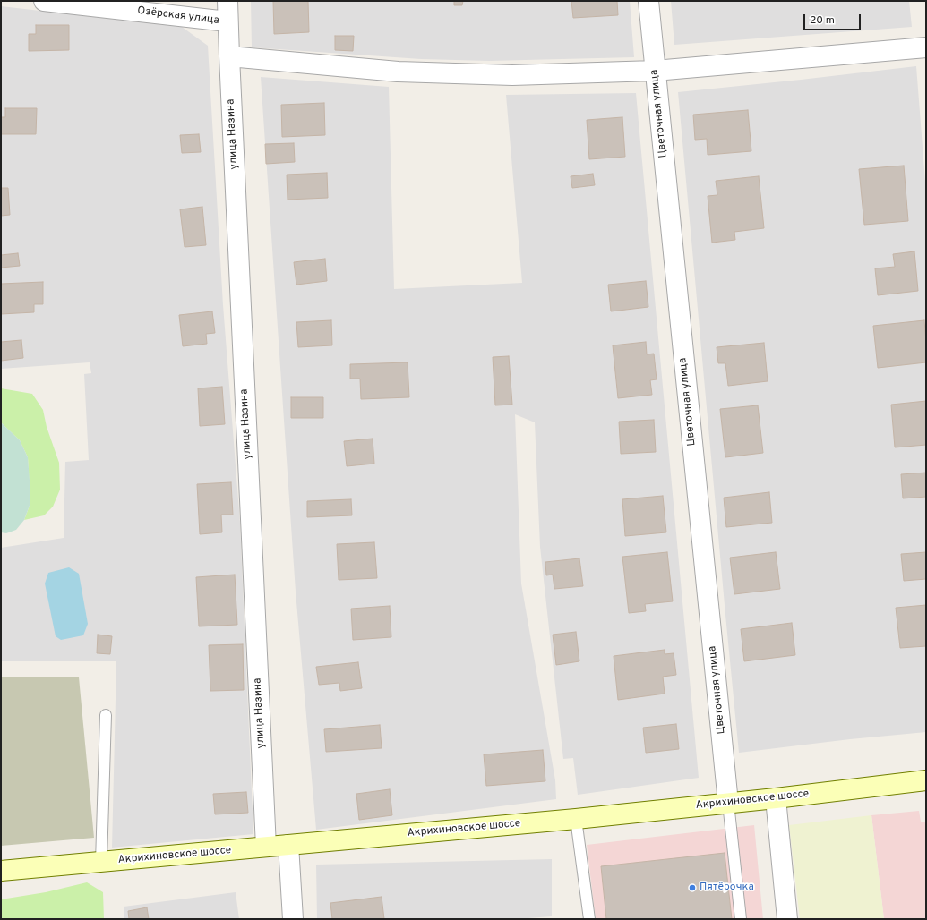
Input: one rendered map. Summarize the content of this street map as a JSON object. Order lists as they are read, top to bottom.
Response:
{
  "streets": {
    "main road": ["Акрихиновское шоссе"],
    "street": ["Озёрская улица", "Цветочная улица", "улица Назина"]
  },
  "crossings": [
    ["Озёрская улица", "улица Назина"],
    ["Цветочная улица", "Акрихиновское шоссе"],
    ["улица Назина", "Акрихиновское шоссе"]
  ],
  "places": ["Пятёрочка"],
  "scale_bar": "20 m"
}
